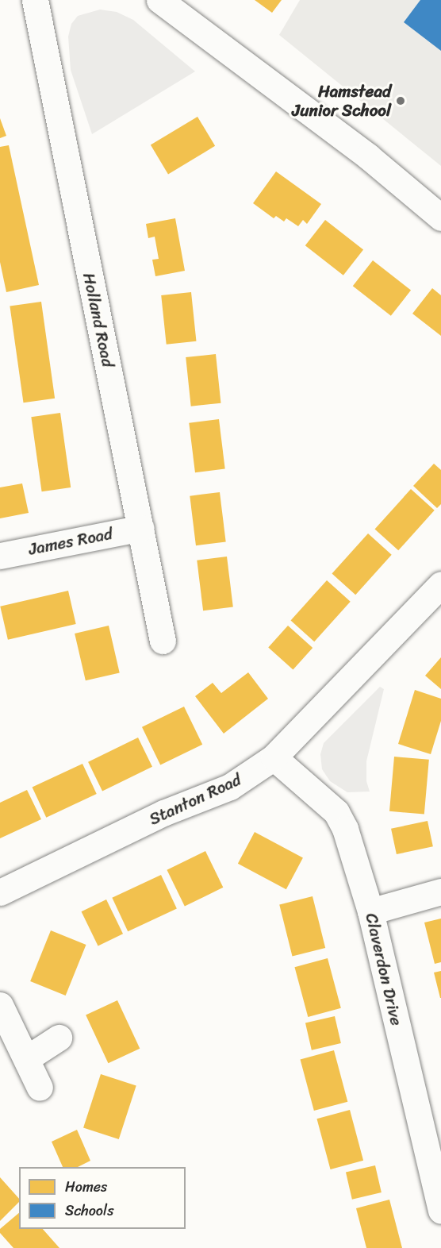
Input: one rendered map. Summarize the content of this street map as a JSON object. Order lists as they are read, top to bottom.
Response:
{
  "streets": {
    "street": [
      "Holland Road",
      "James Road",
      "Stanton Road",
      "Claverdon Drive"
    ]
  },
  "crossings": [
    ["Holland Road", "James Road"],
    ["Stanton Road", "Claverdon Drive"]
  ],
  "places": ["Hamstead Junior School"],
  "legend": ["Homes", "Schools"]
}
